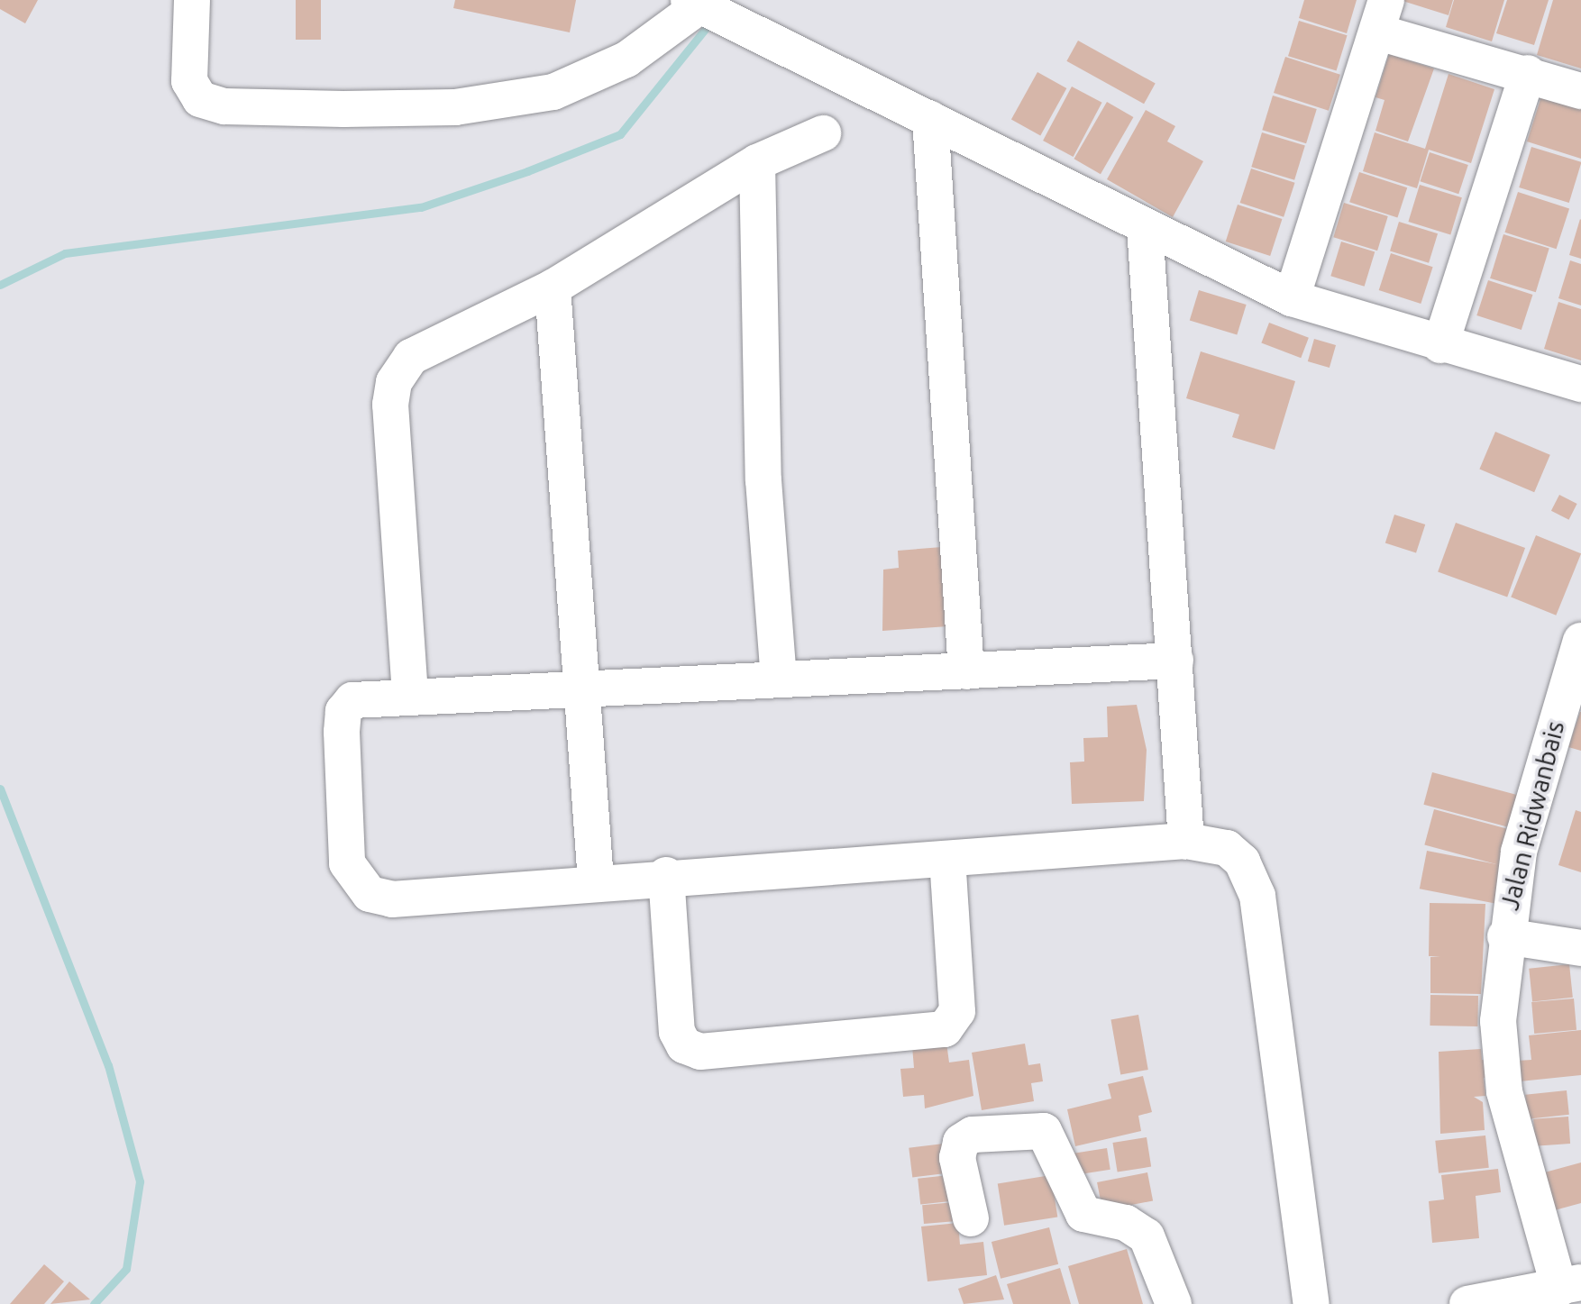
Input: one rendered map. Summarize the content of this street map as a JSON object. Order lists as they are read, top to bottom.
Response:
{
  "streets": {
    "street": ["Jalan Ridwanbais"]
  }
}
